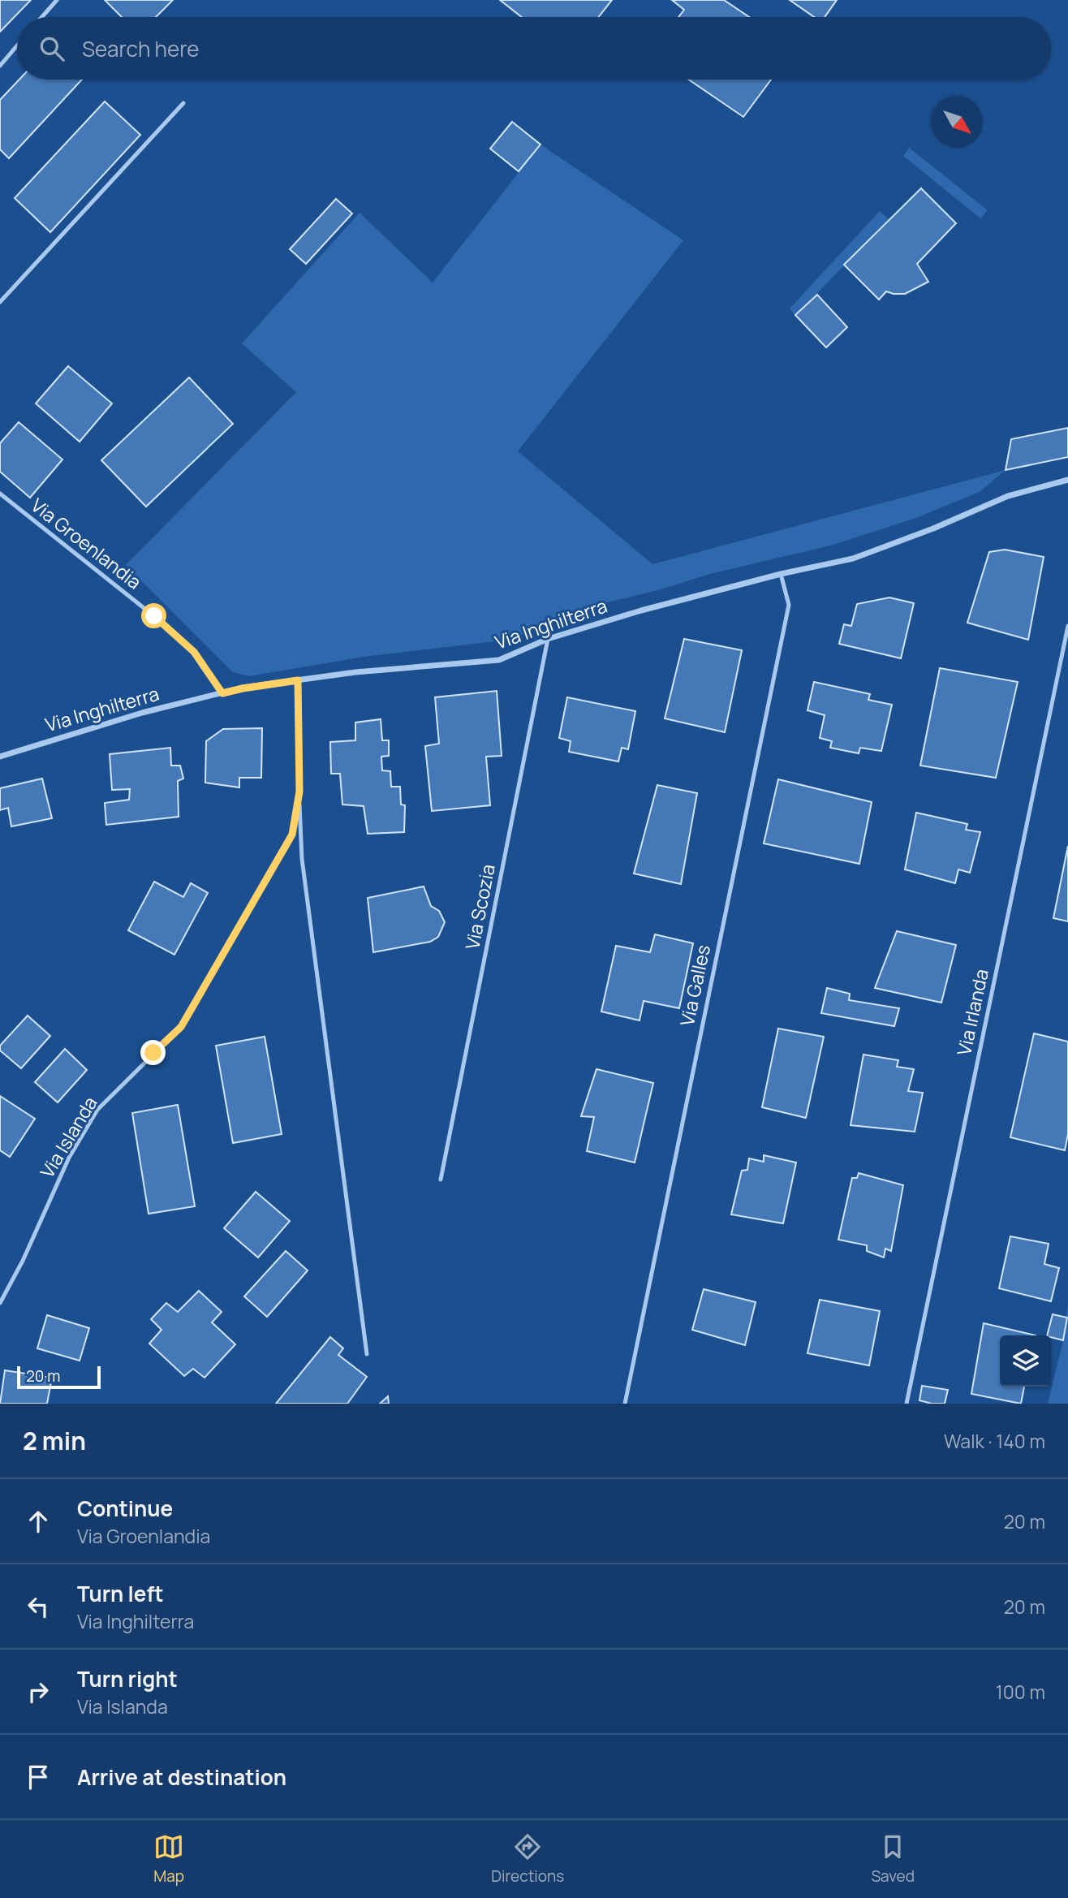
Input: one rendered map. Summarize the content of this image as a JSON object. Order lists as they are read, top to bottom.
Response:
{
  "streets": {
    "street": ["Via Inghilterra"],
    "lane": [
      "Via Groenlandia",
      "Via Scozia",
      "Via Galles",
      "Via Irlanda",
      "Via Islanda"
    ]
  },
  "crossings": [
    ["Via Groenlandia", "Via Inghilterra"],
    ["Via Inghilterra", "Via Scozia"],
    ["Via Inghilterra", "Via Galles"],
    ["Via Inghilterra", "Via Islanda"]
  ],
  "scale_bar": "20 m",
  "north": "bottom right",
  "page": {
    "search": "Search here",
    "scale": "20 m",
    "heading": ["2 min", "Walk · 140 m"],
    "list": [
      ["Continue", "Via Groenlandia", "20 m"],
      ["Turn left", "Via Inghilterra", "20 m"],
      ["Turn right", "Via Islanda", "100 m"],
      "Arrive at destination"
    ],
    "nav": ["Map", "Directions", "Saved"]
  }
}
